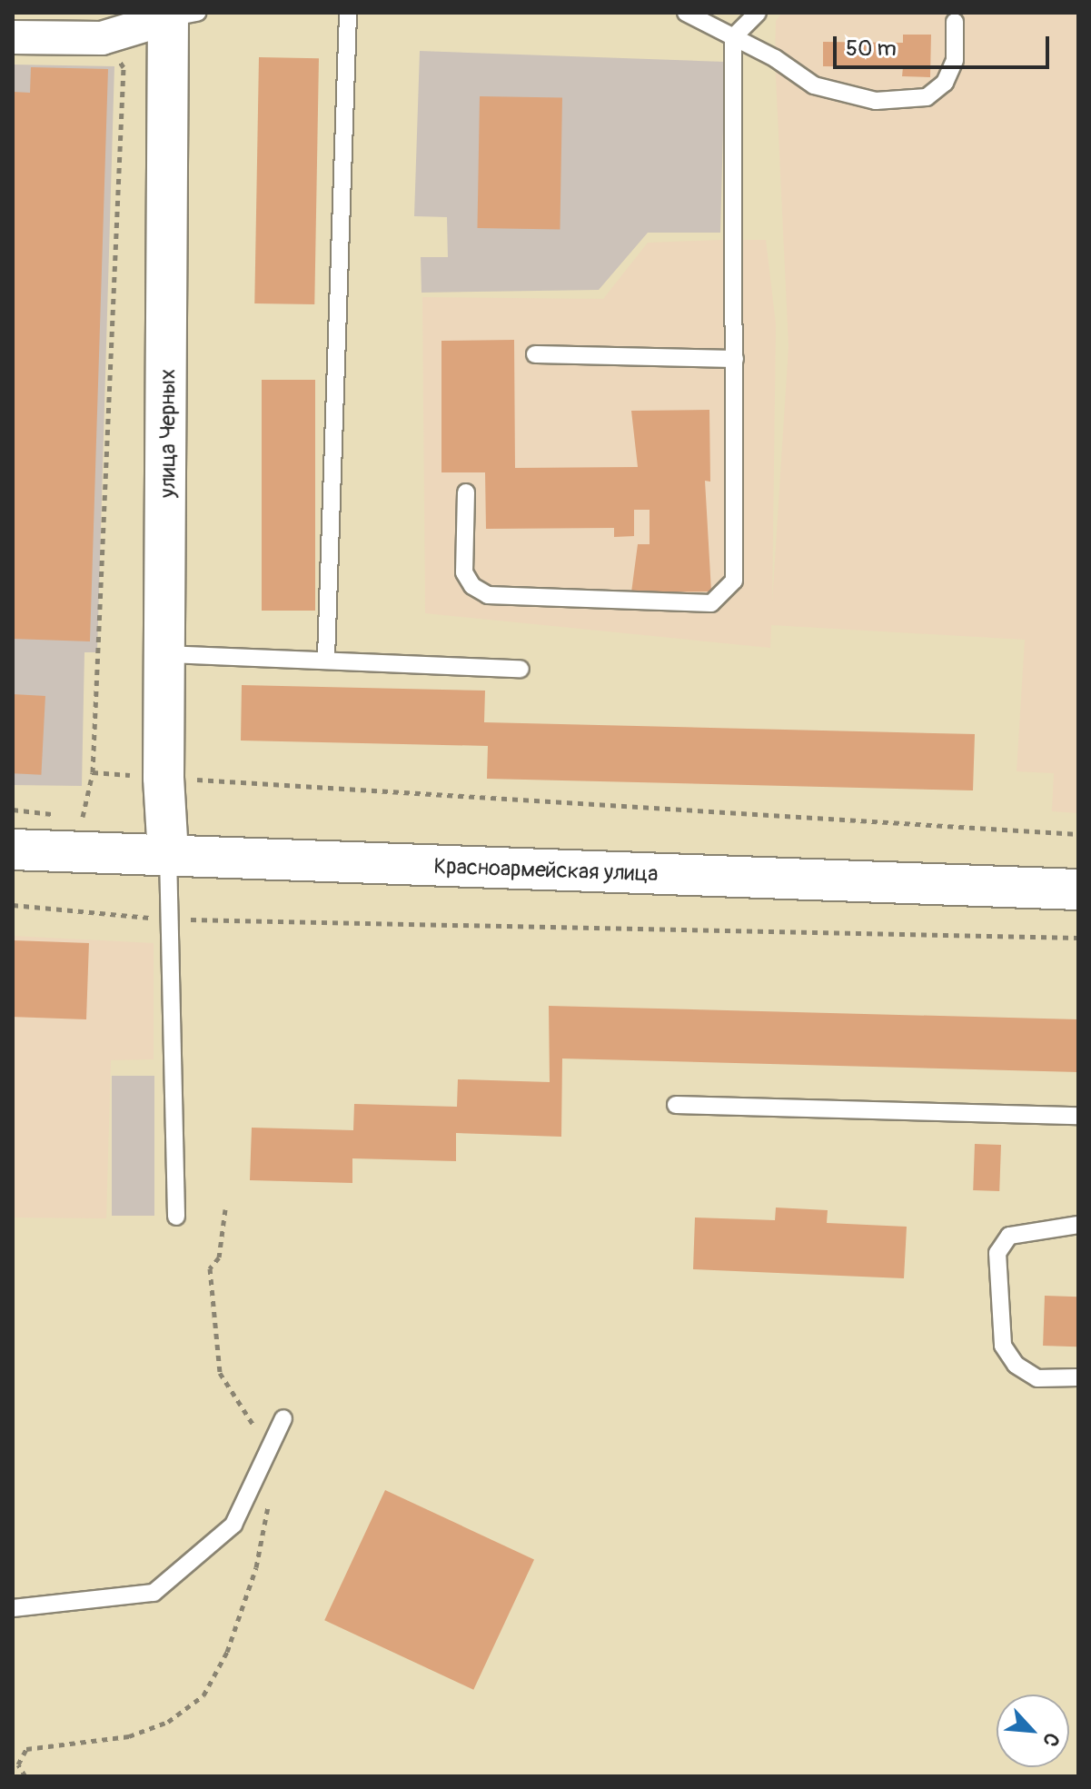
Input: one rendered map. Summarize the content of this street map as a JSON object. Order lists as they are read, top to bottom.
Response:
{
  "streets": {
    "street": ["улица Черных", "Красноармейская улица"]
  },
  "crossings": [
    ["улица Черных", "Красноармейская улица"]
  ],
  "scale_bar": "50 m",
  "north": "bottom right"
}
